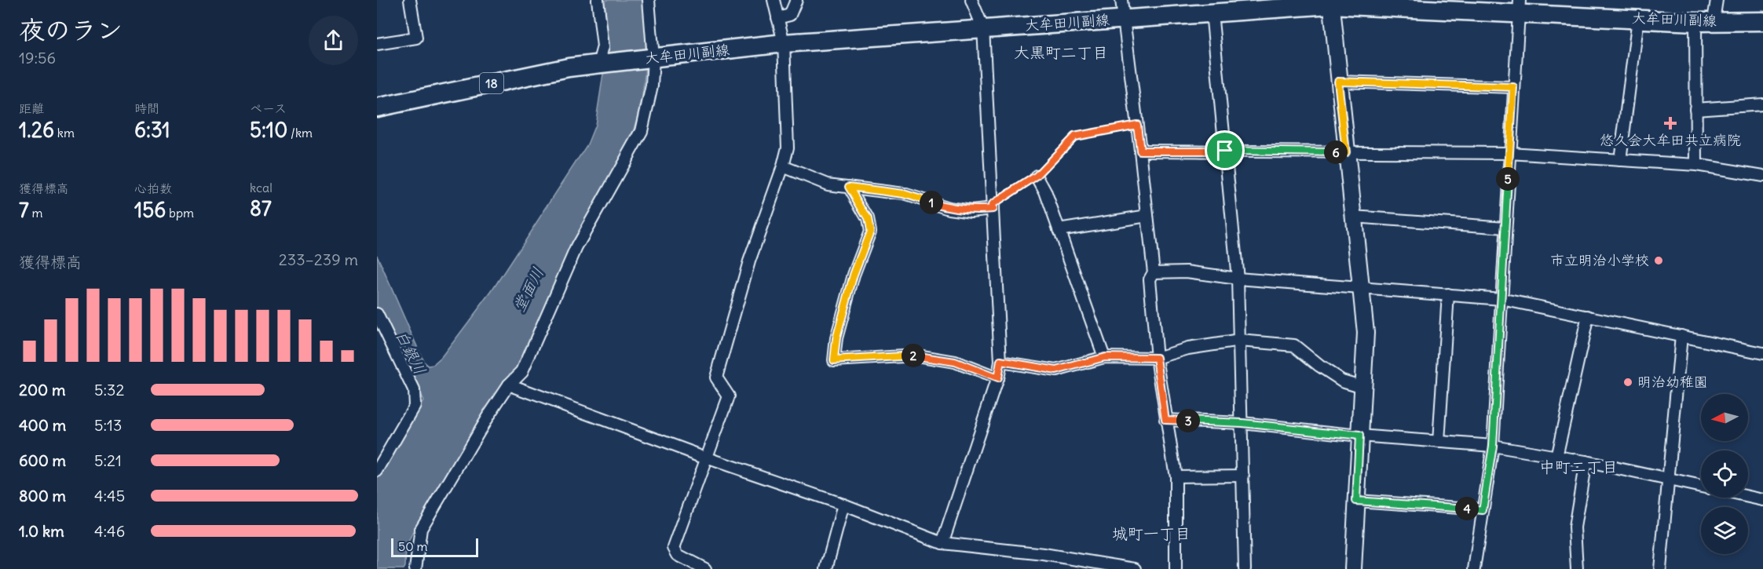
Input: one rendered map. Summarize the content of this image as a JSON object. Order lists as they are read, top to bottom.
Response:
{
  "streets": {
    "main road": ["大牟田川副線", "18"]
  },
  "districts": ["大黒町二丁目", "中町二丁目", "城町一丁目"],
  "water": ["堂面川", "白銀川"],
  "places": {
    "health": ["悠久会大牟田共立病院"],
    "other": ["市立明治小学校", "明治幼稚園"]
  },
  "scale_bar": "50 m",
  "north": "left",
  "page": {
    "heading": ["夜のラン", "19:56"],
    "stats": [
      ["距離", "1.26 km"],
      ["時間", "6:31"],
      ["ペース", "5:10 /km"],
      ["獲得標高", "7 m"],
      ["心拍数", "156 bpm"],
      ["kcal", "87"]
    ],
    "pins": [
      "6",
      "5",
      "1",
      "2",
      "3",
      "4"
    ],
    "chart": ["獲得標高", "233–239 m"],
    "list": [
      {
        "name": "200 m",
        "note": "5:32"
      },
      {
        "name": "400 m",
        "note": "5:13"
      },
      {
        "name": "600 m",
        "note": "5:21"
      },
      {
        "name": "800 m",
        "note": "4:45"
      },
      {
        "name": "1.0 km",
        "note": "4:46"
      }
    ],
    "scale": "50 m"
  }
}
